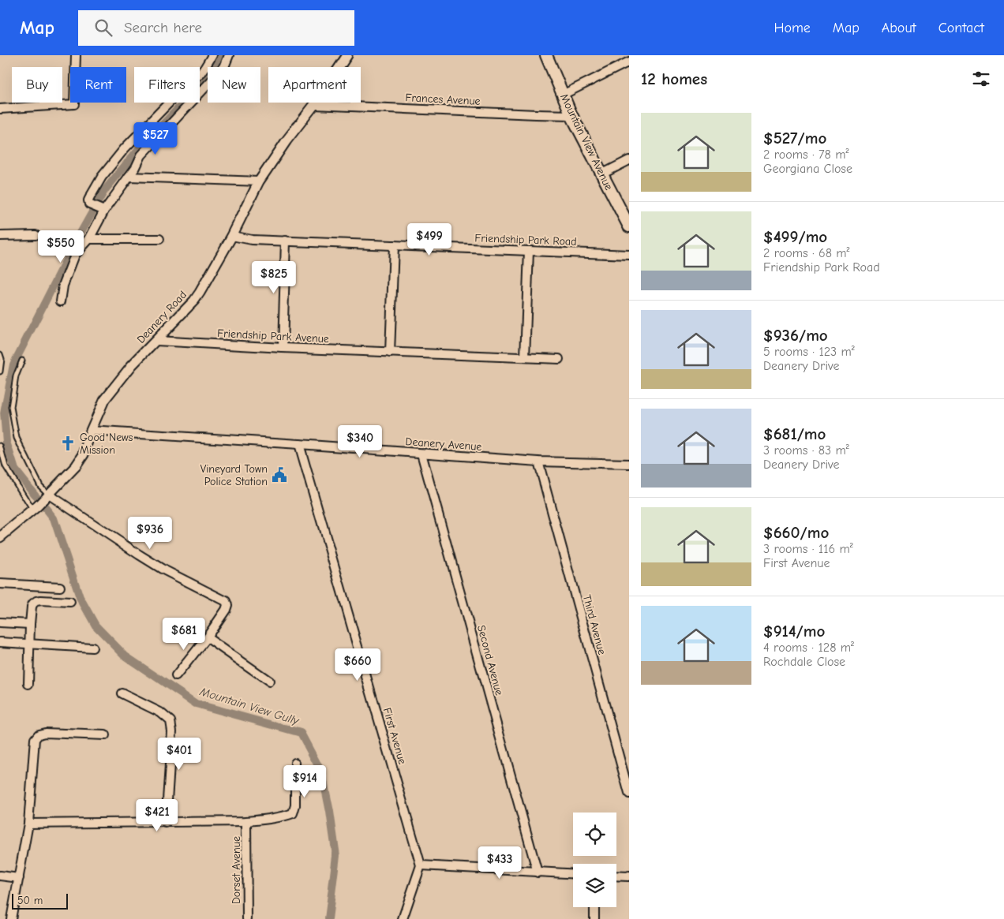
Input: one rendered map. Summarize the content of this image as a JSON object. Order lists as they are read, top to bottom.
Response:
{
  "streets": {
    "main road": ["Mountain View Avenue"],
    "street": [
      "Frances Avenue",
      "Friendship Park Road",
      "Deanery Road",
      "Friendship Park Avenue",
      "Deanery Avenue",
      "Third Avenue",
      "Second Avenue",
      "First Avenue",
      "Dorset Avenue"
    ]
  },
  "crossings": [
    ["Frances Avenue", "Mountain View Avenue"],
    ["Frances Avenue", "Deanery Road"],
    ["Friendship Park Road", "Deanery Road"],
    ["Deanery Road", "Friendship Park Avenue"],
    ["Deanery Road", "Deanery Avenue"],
    ["Deanery Avenue", "Third Avenue"],
    ["Deanery Avenue", "Second Avenue"],
    ["Deanery Avenue", "First Avenue"]
  ],
  "water": ["Mountain View Gully"],
  "places": {
    "church": ["Good News Mission"],
    "public building": ["Vineyard Town Police Station"]
  },
  "scale_bar": "50 m",
  "page": {
    "header": "Map",
    "search": "Search here",
    "nav": [
      "Home",
      "Map",
      "About",
      "Contact"
    ],
    "heading": "12 homes",
    "chip": [
      "Buy",
      "Rent",
      "Filters",
      "New",
      "Apartment"
    ],
    "list": [
      {
        "name": "$527/mo",
        "note": "2 rooms · 78 m² · Georgiana Close"
      },
      {
        "name": "$499/mo",
        "note": "2 rooms · 68 m² · Friendship Park Road"
      },
      {
        "name": "$936/mo",
        "note": "5 rooms · 123 m² · Deanery Drive"
      },
      {
        "name": "$681/mo",
        "note": "3 rooms · 83 m² · Deanery Drive"
      },
      {
        "name": "$660/mo",
        "note": "3 rooms · 116 m² · First Avenue"
      },
      {
        "name": "$914/mo",
        "note": "4 rooms · 128 m² · Rochdale Close"
      }
    ],
    "price": [
      "$527",
      "$499",
      "$550",
      "$825",
      "$340",
      "$936",
      "$681",
      "$660",
      "$401",
      "$914",
      "$421",
      "$433"
    ],
    "scale": "50 m"
  }
}
